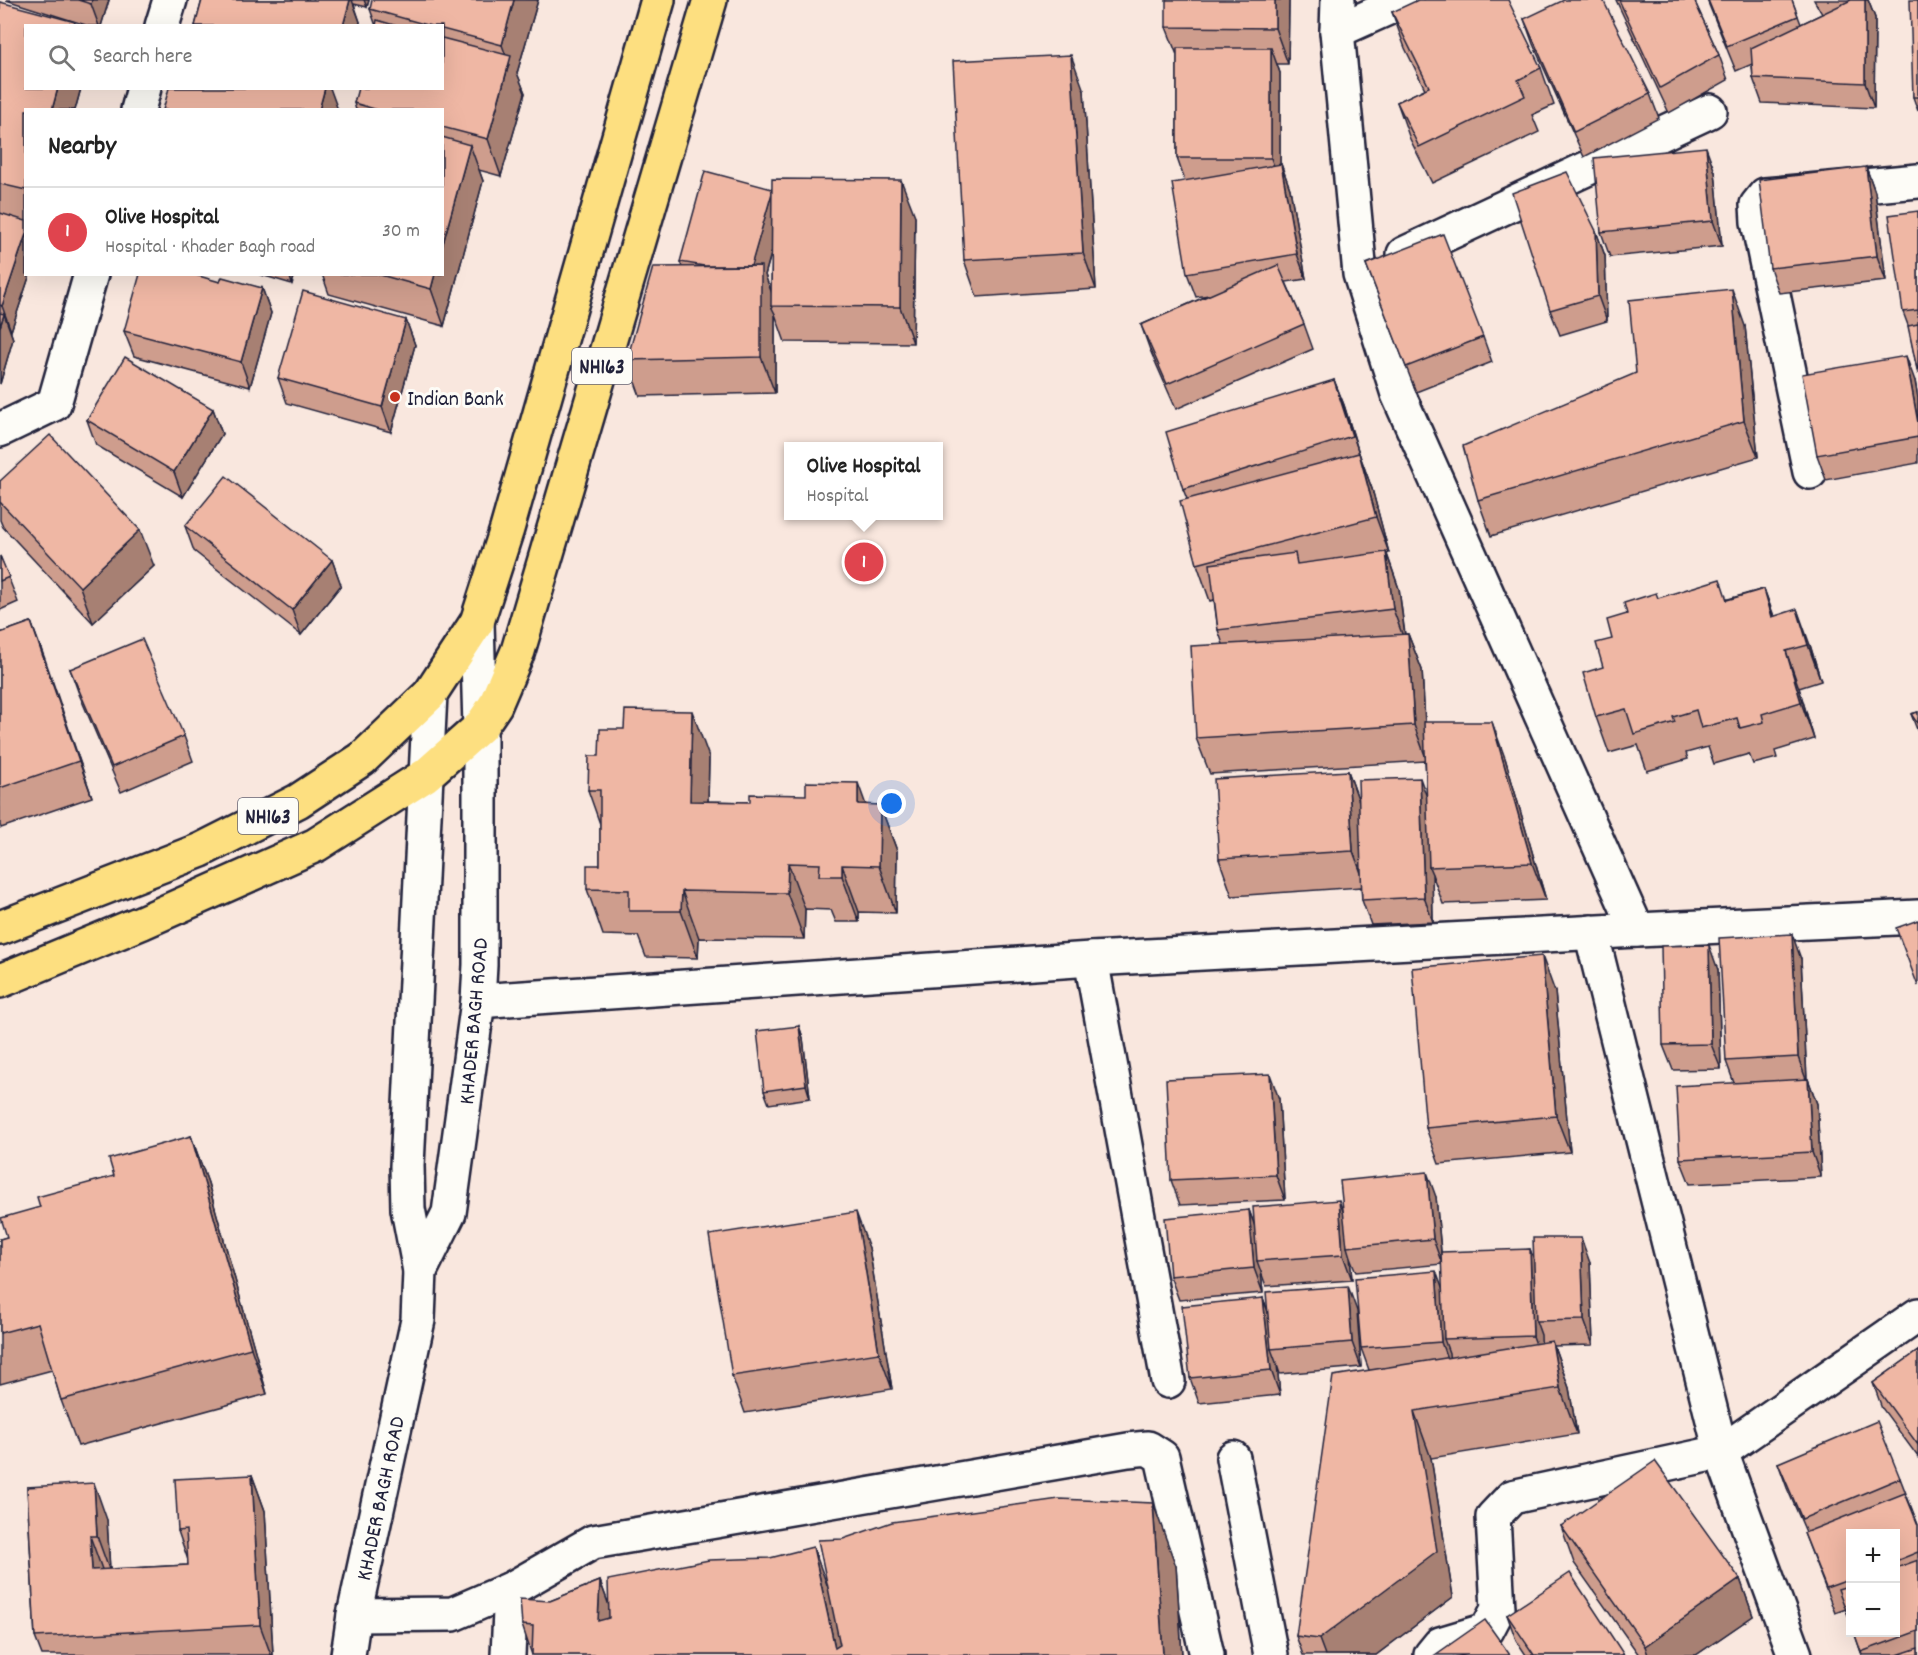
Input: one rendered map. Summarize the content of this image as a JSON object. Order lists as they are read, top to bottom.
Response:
{
  "streets": {
    "highway": ["NH163"],
    "street": ["KHADER BAGH ROAD"]
  },
  "crossings": [
    ["NH163", "KHADER BAGH ROAD"]
  ],
  "places": ["Indian Bank"],
  "page": {
    "search": "Search here",
    "heading": "Nearby",
    "list": [
      {
        "mark": "1",
        "name": "Olive Hospital",
        "note": "Hospital · Khader Bagh road",
        "value": "30 m"
      }
    ],
    "popup": ["Olive Hospital", "Hospital"],
    "pins": "1",
    "map_buttons": ["+", "−"]
  }
}
